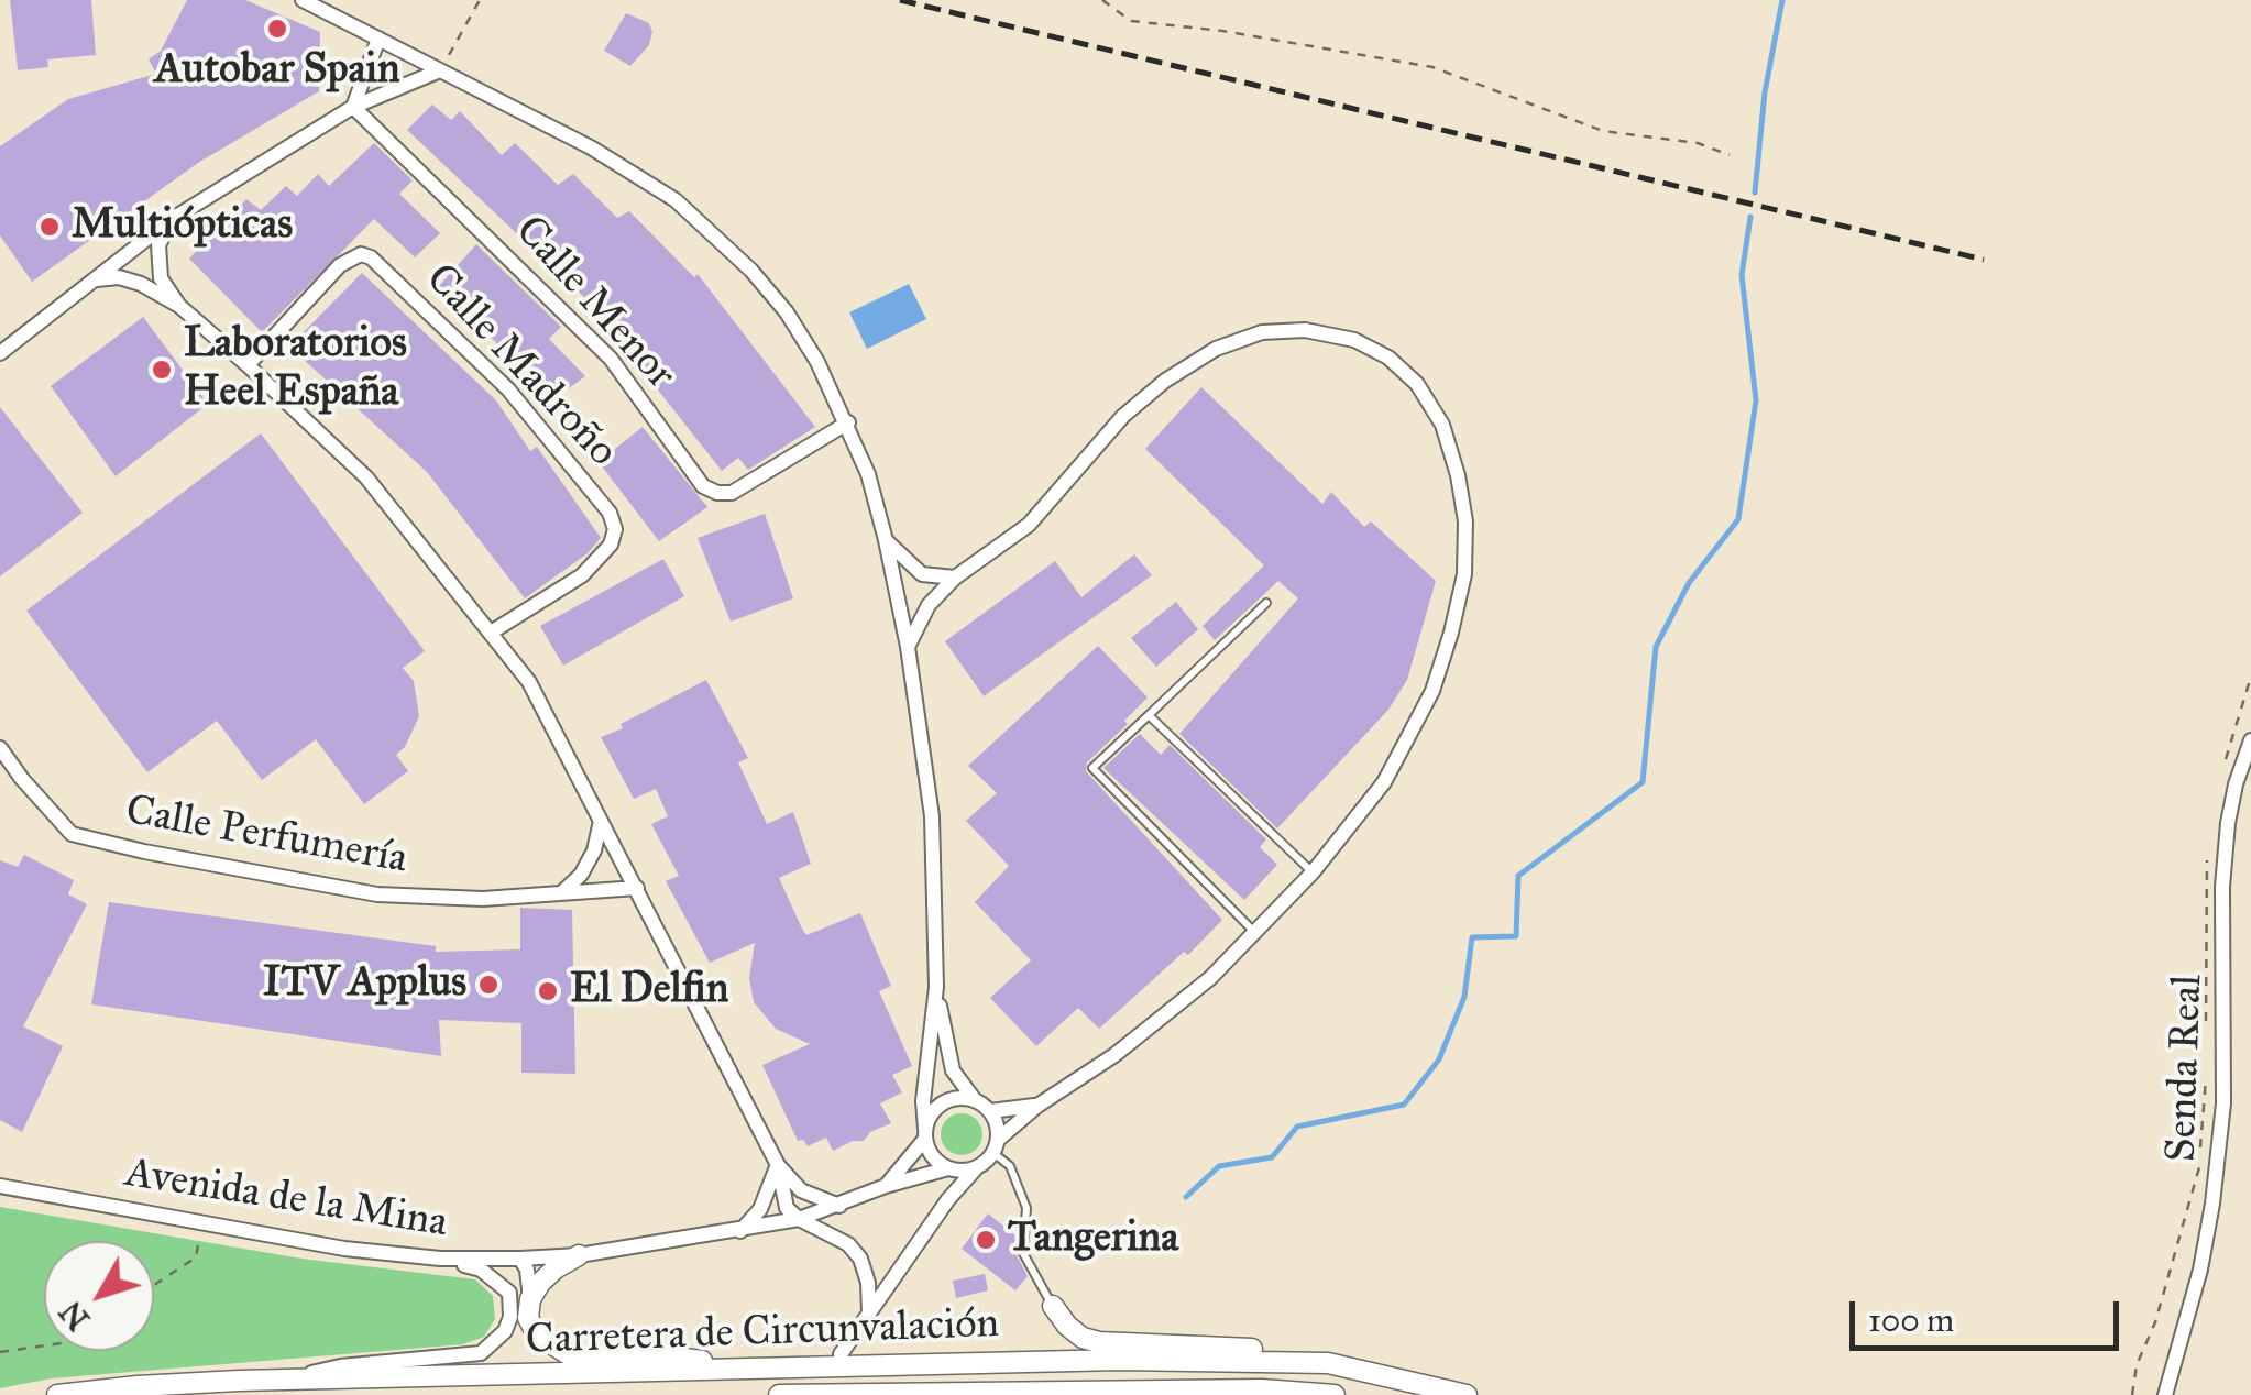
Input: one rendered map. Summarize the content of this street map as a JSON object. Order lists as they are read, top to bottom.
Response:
{
  "streets": {
    "main road": ["Carretera de Circunvalación"],
    "street": [
      "Calle Menor",
      "Calle Madroño",
      "Calle Perfumería",
      "Senda Real",
      "Avenida de la Mina"
    ]
  },
  "places": [
    "Autobar Spain",
    "Multiópticas",
    "Laboratorios Heel España",
    "ITV Applus",
    "El Delfin",
    "Tangerina"
  ],
  "scale_bar": "100 m",
  "north": "bottom left"
}
